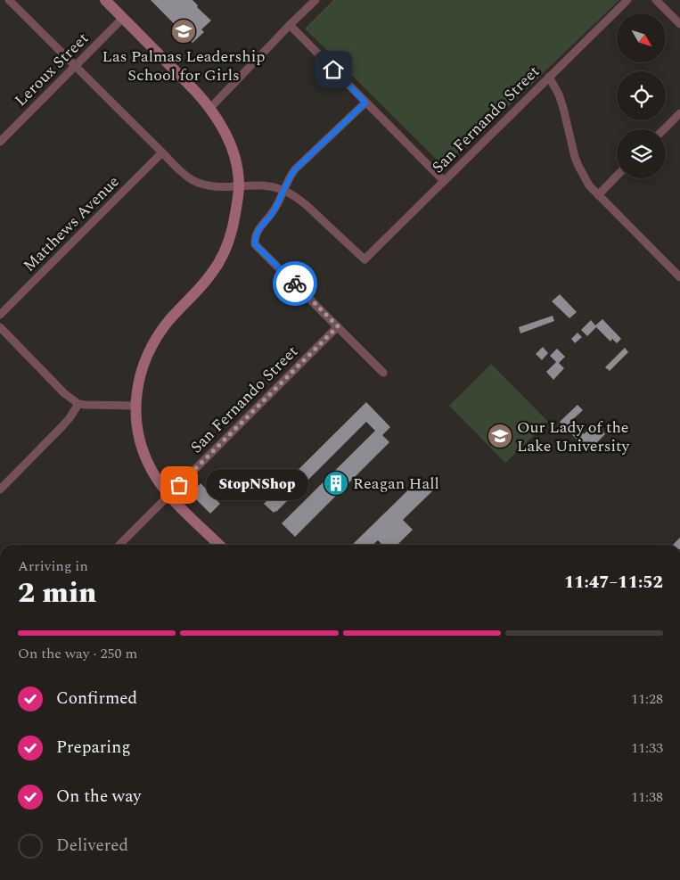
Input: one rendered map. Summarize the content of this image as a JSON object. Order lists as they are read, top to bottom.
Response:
{
  "streets": {
    "street": ["Leroux Street", "San Fernando Street", "Matthews Avenue"]
  },
  "places": {
    "school or university": ["Las Palmas Leadership School for Girls", "Our Lady of the Lake University"],
    "building": ["Reagan Hall"],
    "other": ["StopNShop"]
  },
  "north": "bottom right",
  "page": {
    "bubble": "StopNShop",
    "heading": ["2 min", "Arriving in", "11:47–11:52"],
    "bar": "On the way · 250 m",
    "list": [
      ["Confirmed", "11:28"],
      ["Preparing", "11:33"],
      ["On the way", "11:38"],
      "Delivered"
    ]
  }
}
